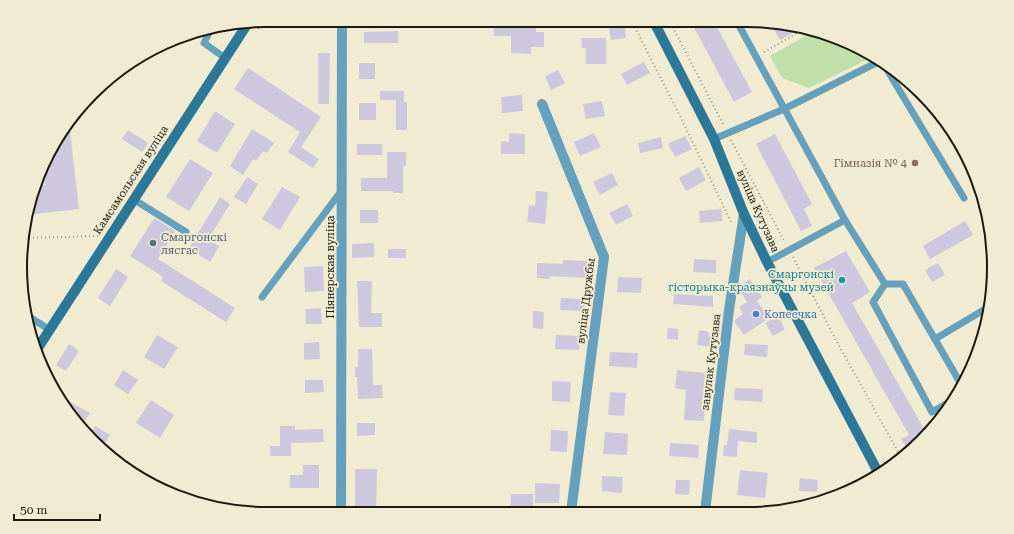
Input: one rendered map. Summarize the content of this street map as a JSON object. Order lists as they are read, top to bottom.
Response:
{
  "streets": {
    "main road": ["Камсамольская вуліца", "вуліца Кутузава"],
    "street": ["Піянерская вуліца", "вуліца Дружбы", "завулак Кутузава"]
  },
  "crossings": [
    ["вуліца Кутузава", "завулак Кутузава"]
  ],
  "places": [
    "Гімназія № 4",
    "Смаргонскі лясгас",
    "Смаргонскі гісторыка-краязнаўчы музей",
    "Копеечка"
  ],
  "scale_bar": "50 m"
}
